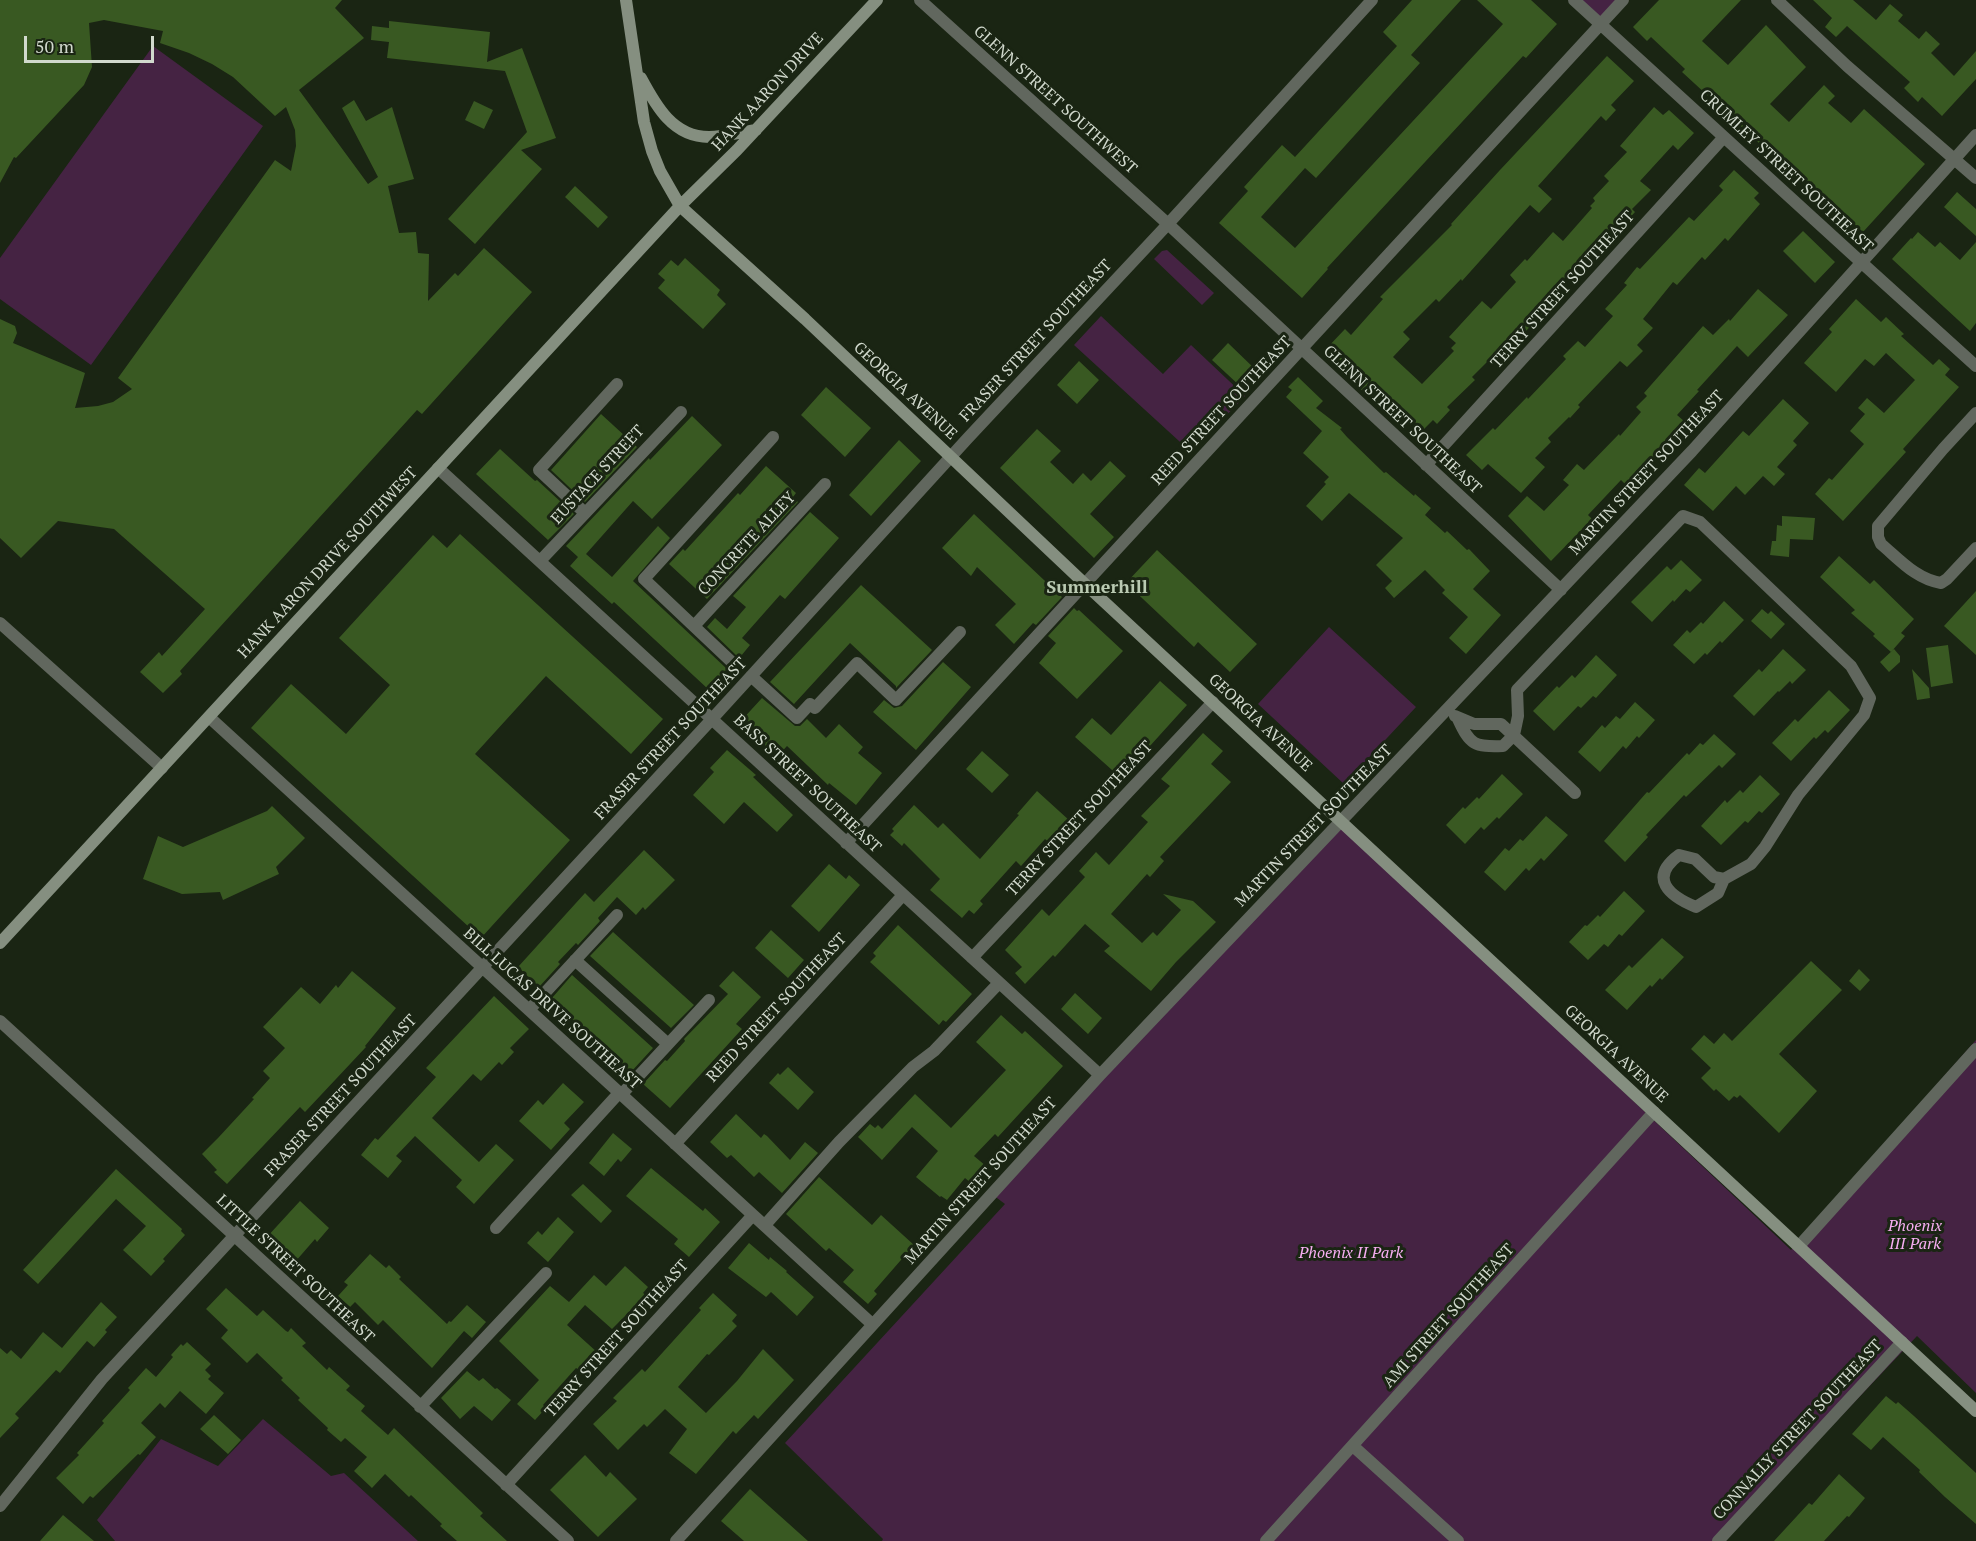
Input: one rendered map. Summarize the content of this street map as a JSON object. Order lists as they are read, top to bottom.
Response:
{
  "streets": {
    "main road": ["HANK AARON DRIVE", "GEORGIA AVENUE", "HANK AARON DRIVE SOUTHWEST"],
    "street": [
      "GLENN STREET SOUTHWEST",
      "CRUMLEY STREET SOUTHEAST",
      "TERRY STREET SOUTHEAST",
      "FRASER STREET SOUTHEAST",
      "REED STREET SOUTHEAST",
      "GLENN STREET SOUTHEAST",
      "MARTIN STREET SOUTHEAST",
      "EUSTACE STREET",
      "CONCRETE ALLEY",
      "BASS STREET SOUTHEAST",
      "BILL LUCAS DRIVE SOUTHEAST",
      "LITTLE STREET SOUTHEAST",
      "AMI STREET SOUTHEAST",
      "CONNALLY STREET SOUTHEAST"
    ]
  },
  "crossings": [
    ["HANK AARON DRIVE", "GEORGIA AVENUE"],
    ["HANK AARON DRIVE", "HANK AARON DRIVE SOUTHWEST"],
    ["GLENN STREET SOUTHWEST", "FRASER STREET SOUTHEAST"],
    ["GLENN STREET SOUTHWEST", "GLENN STREET SOUTHEAST"],
    ["CRUMLEY STREET SOUTHEAST", "TERRY STREET SOUTHEAST"],
    ["CRUMLEY STREET SOUTHEAST", "REED STREET SOUTHEAST"],
    ["CRUMLEY STREET SOUTHEAST", "MARTIN STREET SOUTHEAST"],
    ["TERRY STREET SOUTHEAST", "GEORGIA AVENUE"],
    ["TERRY STREET SOUTHEAST", "GLENN STREET SOUTHEAST"],
    ["TERRY STREET SOUTHEAST", "BASS STREET SOUTHEAST"],
    ["TERRY STREET SOUTHEAST", "BILL LUCAS DRIVE SOUTHEAST"],
    ["TERRY STREET SOUTHEAST", "LITTLE STREET SOUTHEAST"],
    ["FRASER STREET SOUTHEAST", "GEORGIA AVENUE"],
    ["FRASER STREET SOUTHEAST", "GLENN STREET SOUTHEAST"],
    ["FRASER STREET SOUTHEAST", "BASS STREET SOUTHEAST"],
    ["FRASER STREET SOUTHEAST", "BILL LUCAS DRIVE SOUTHEAST"],
    ["FRASER STREET SOUTHEAST", "LITTLE STREET SOUTHEAST"],
    ["GEORGIA AVENUE", "REED STREET SOUTHEAST"],
    ["GEORGIA AVENUE", "MARTIN STREET SOUTHEAST"],
    ["GEORGIA AVENUE", "HANK AARON DRIVE SOUTHWEST"],
    ["GEORGIA AVENUE", "AMI STREET SOUTHEAST"],
    ["GEORGIA AVENUE", "CONNALLY STREET SOUTHEAST"],
    ["REED STREET SOUTHEAST", "GLENN STREET SOUTHEAST"],
    ["REED STREET SOUTHEAST", "BASS STREET SOUTHEAST"],
    ["REED STREET SOUTHEAST", "BILL LUCAS DRIVE SOUTHEAST"],
    ["GLENN STREET SOUTHEAST", "MARTIN STREET SOUTHEAST"],
    ["MARTIN STREET SOUTHEAST", "BASS STREET SOUTHEAST"],
    ["MARTIN STREET SOUTHEAST", "BILL LUCAS DRIVE SOUTHEAST"],
    ["EUSTACE STREET", "BASS STREET SOUTHEAST"],
    ["HANK AARON DRIVE SOUTHWEST", "BASS STREET SOUTHEAST"],
    ["HANK AARON DRIVE SOUTHWEST", "BILL LUCAS DRIVE SOUTHEAST"]
  ],
  "districts": ["Summerhill"],
  "parks": ["Phoenix III Park", "Phoenix II Park"],
  "scale_bar": "50 m"
}
